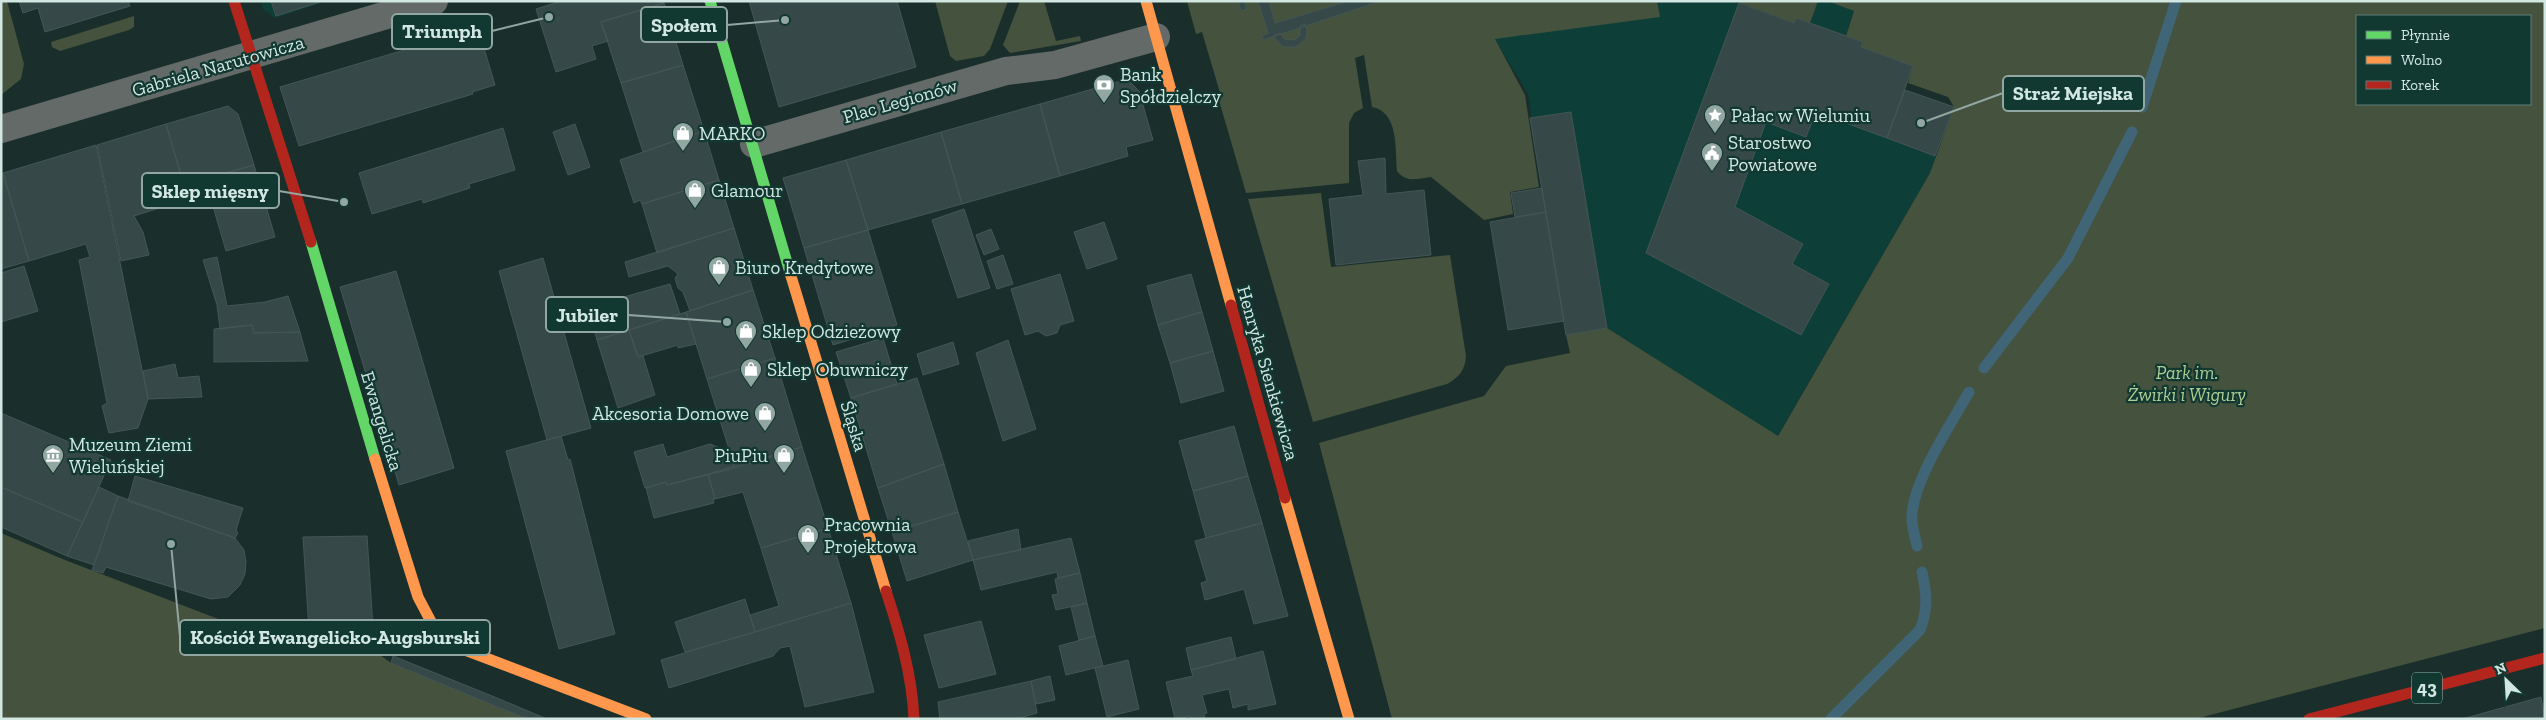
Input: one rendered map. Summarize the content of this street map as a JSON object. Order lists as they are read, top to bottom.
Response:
{
  "streets": {
    "street": [
      "Gabriela Narutowicza",
      "Plac Legionów",
      "Henryka Sienkiewicza",
      "Ewangelicka",
      "Śląska",
      "43"
    ]
  },
  "crossings": [
    ["Gabriela Narutowicza", "Ewangelicka"],
    ["Plac Legionów", "Henryka Sienkiewicza"],
    ["Plac Legionów", "Śląska"]
  ],
  "parks": ["Park im. Żwirki i Wigury"],
  "places": {
    "other": [
      "Triumph",
      "Społem",
      "Straż Miejska",
      "Sklep mięsny",
      "Jubiler",
      "Kościół Ewangelicko-Augsburski"
    ],
    "bank": ["Bank Spółdzielczy"],
    "place": ["Pałac w Wieluniu"],
    "shop": [
      "MARKO",
      "Glamour",
      "Biuro Kredytowe",
      "Sklep Odzieżowy",
      "Sklep Obuwniczy",
      "Akcesoria Domowe",
      "PiuPiu",
      "Pracownia Projektowa"
    ],
    "public building": ["Starostwo Powiatowe"],
    "museum": ["Muzeum Ziemi Wieluńskiej"]
  },
  "legend": ["Płynnie", "Wolno", "Korek"],
  "north": "top left"
}
